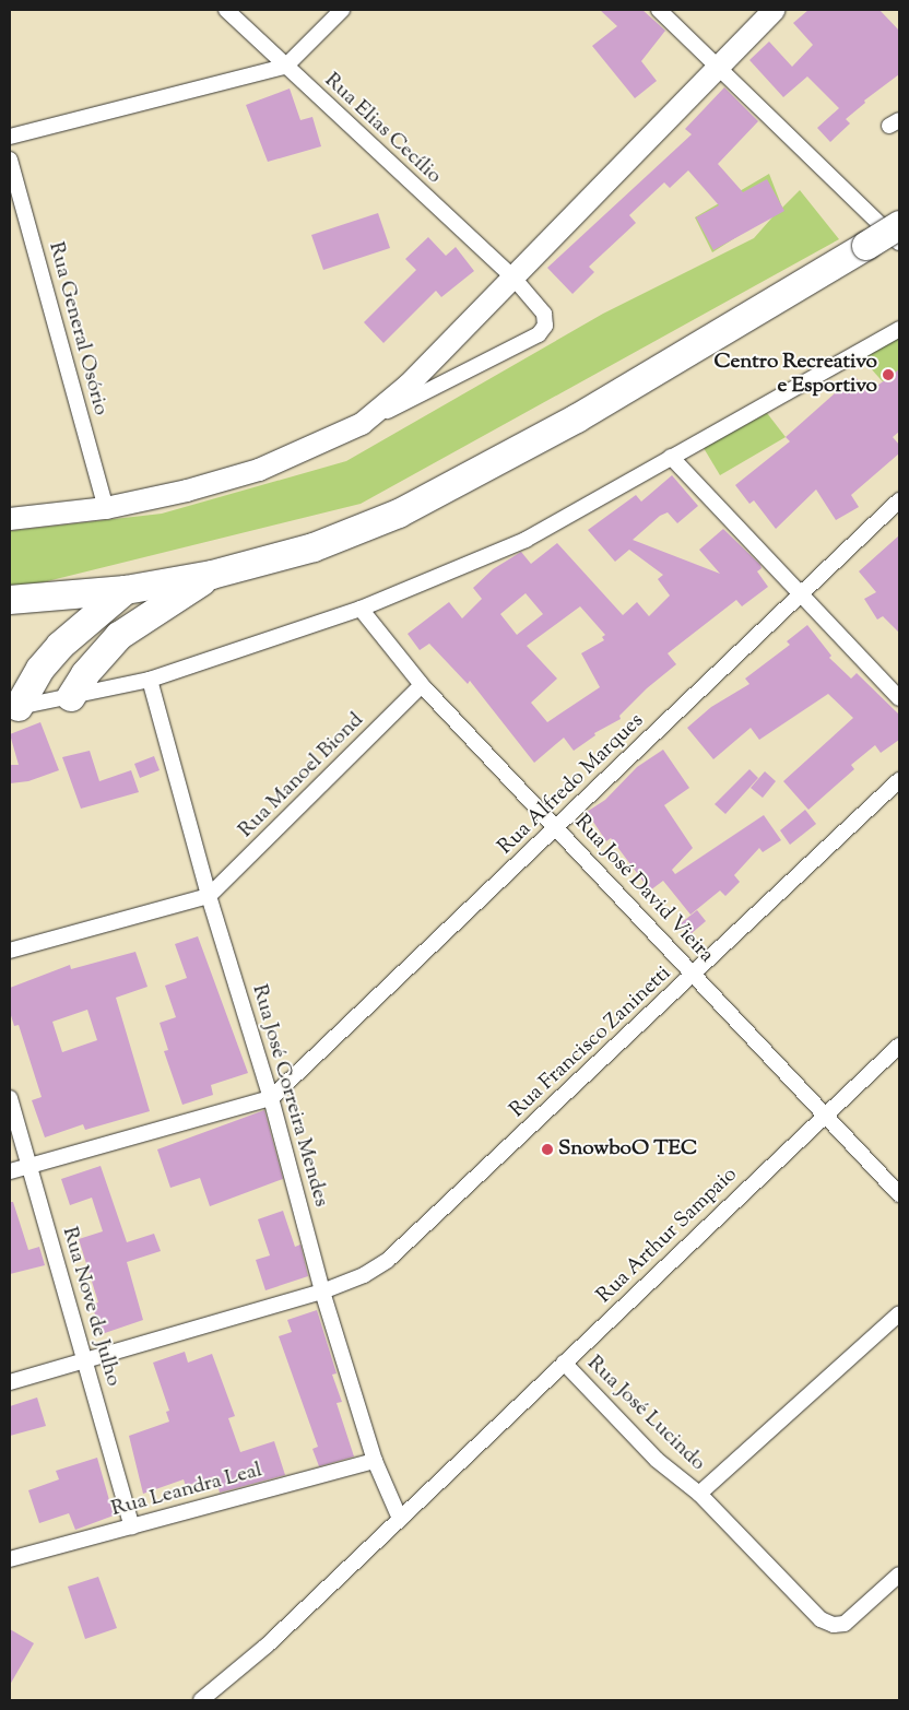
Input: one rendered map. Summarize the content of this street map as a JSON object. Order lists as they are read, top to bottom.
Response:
{
  "streets": {
    "street": [
      "Rua Elias Cecílio",
      "Rua General Osório",
      "Rua Manoel Biond",
      "Rua Alfredo Marques",
      "Rua José David Vieira",
      "Rua Francisco Zaninetti",
      "Rua José Correira Mendes",
      "Rua Arthur Sampaio",
      "Rua Nove de Julho",
      "Rua José Lucindo",
      "Rua Leandra Leal"
    ]
  },
  "crossings": [
    ["Rua Manoel Biond", "Rua José David Vieira"],
    ["Rua Manoel Biond", "Rua José Correira Mendes"],
    ["Rua Alfredo Marques", "Rua José David Vieira"],
    ["Rua Alfredo Marques", "Rua José Correira Mendes"],
    ["Rua José David Vieira", "Rua Francisco Zaninetti"],
    ["Rua José David Vieira", "Rua Arthur Sampaio"],
    ["Rua Francisco Zaninetti", "Rua José Correira Mendes"],
    ["Rua Francisco Zaninetti", "Rua Nove de Julho"],
    ["Rua José Correira Mendes", "Rua Arthur Sampaio"],
    ["Rua José Correira Mendes", "Rua Leandra Leal"],
    ["Rua Arthur Sampaio", "Rua José Lucindo"],
    ["Rua Nove de Julho", "Rua Leandra Leal"]
  ],
  "places": ["Centro Recreativo e Esportivo", "SnowboO TEC"]
}
